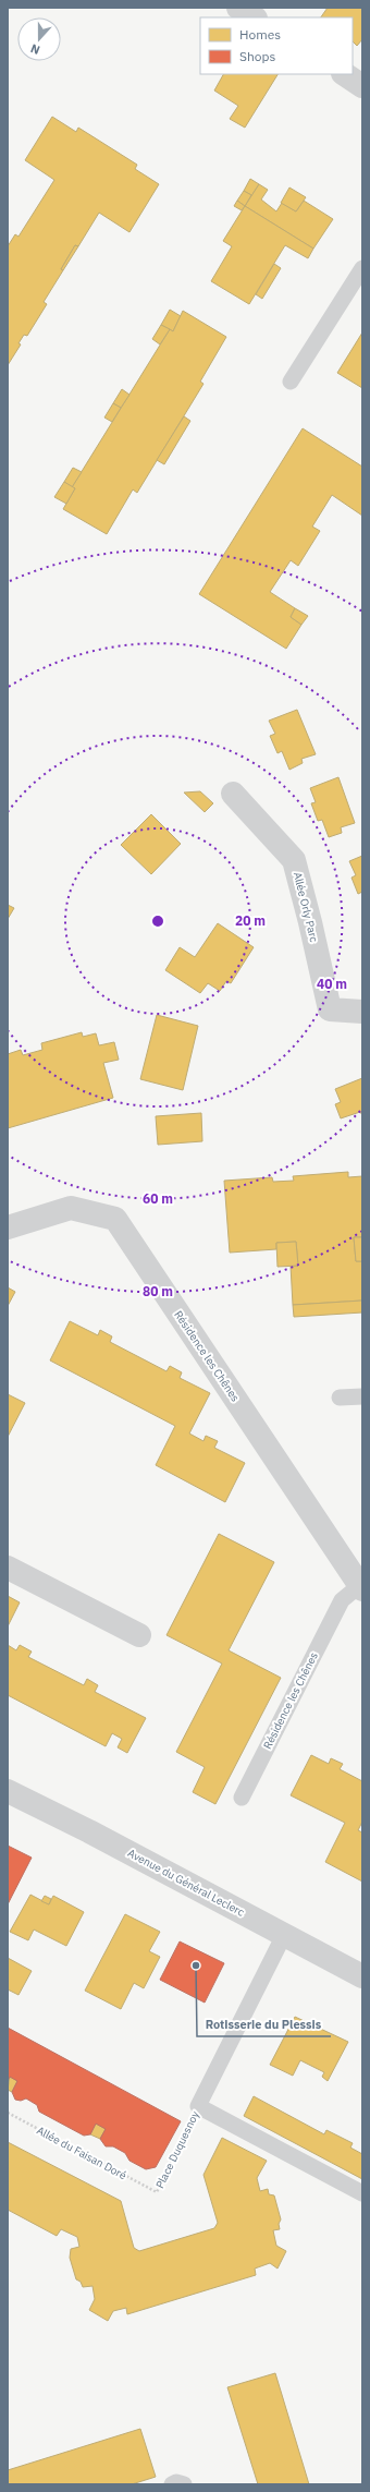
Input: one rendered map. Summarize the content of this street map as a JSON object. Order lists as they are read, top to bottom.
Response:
{
  "streets": {
    "street": ["Allée Orly Parc", "Résidence les Chênes", "Avenue du Général Leclerc"],
    "path": ["Place Duquesnoy", "Allée du Faisan Doré"]
  },
  "crossings": [
    ["Place Duquesnoy", "Allée du Faisan Doré"]
  ],
  "places": ["Rotisserie du Plessis"],
  "legend": ["Homes", "Shops"],
  "north": "bottom",
  "rings": [
    "20 m",
    "40 m",
    "60 m",
    "80 m"
  ]
}
